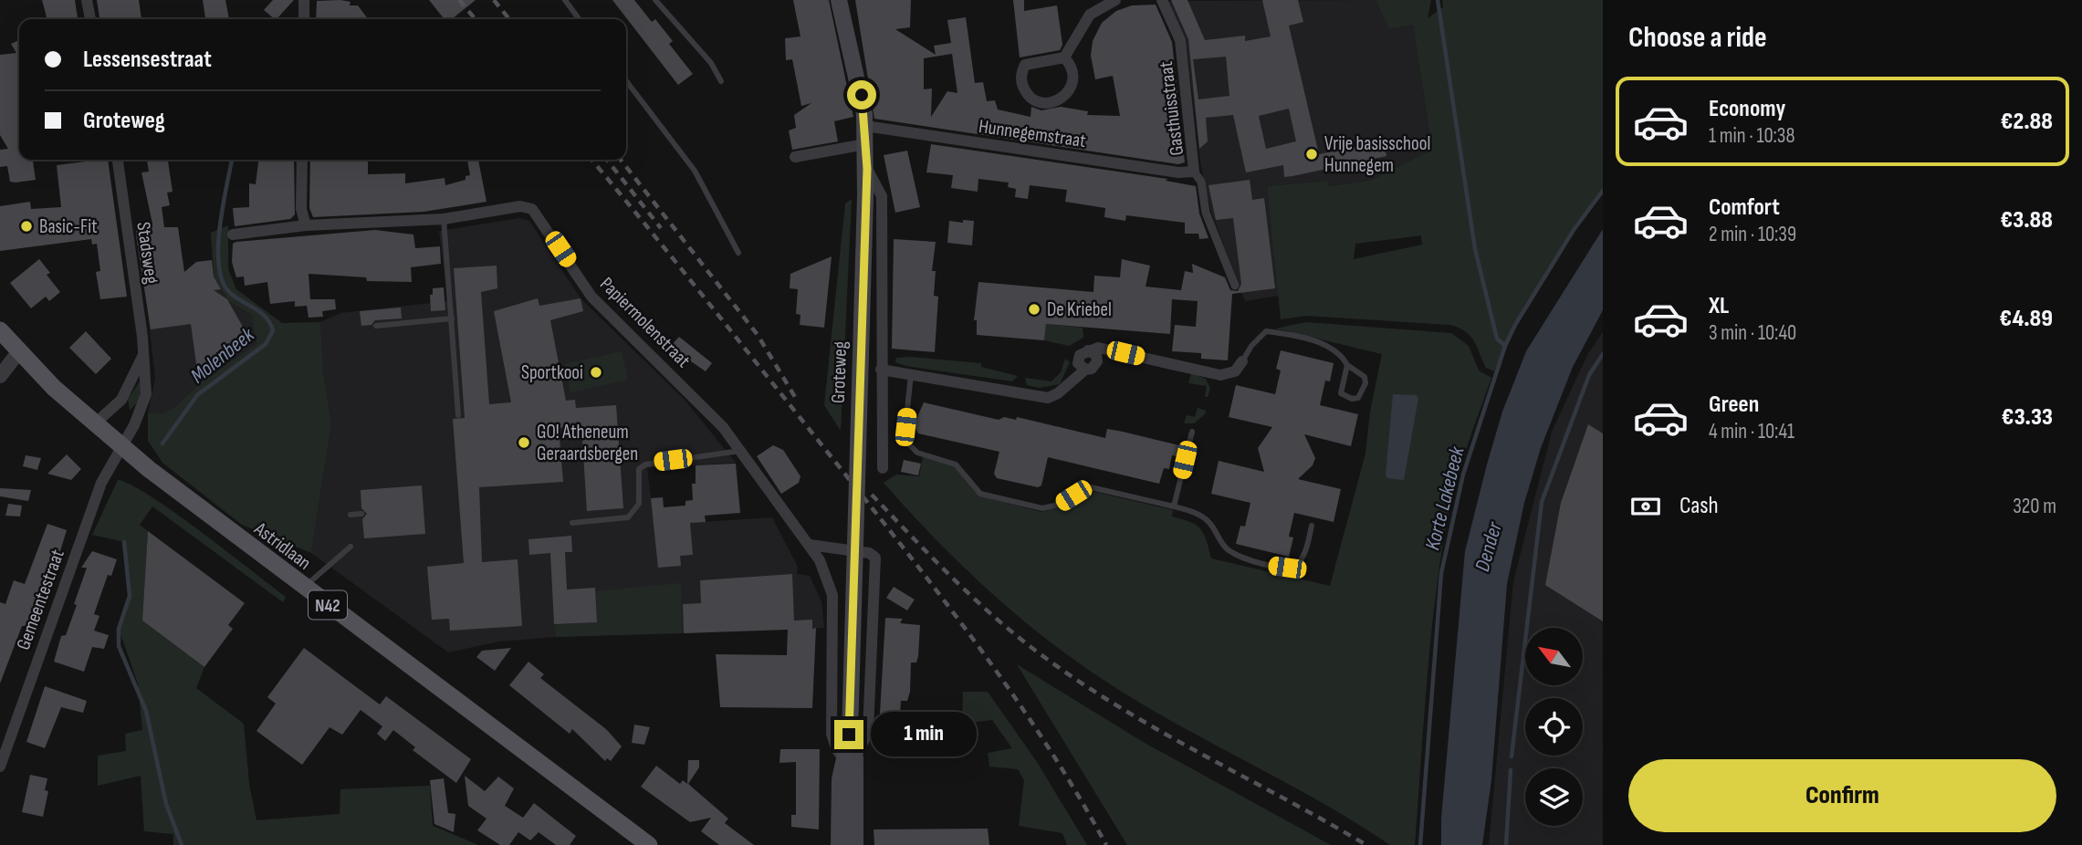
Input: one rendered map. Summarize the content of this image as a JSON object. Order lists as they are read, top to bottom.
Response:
{
  "streets": {
    "main road": ["Groteweg", "Astridlaan", "N42"],
    "street": [
      "Gasthuisstraat",
      "Hunnegemstraat",
      "Stadsweg",
      "Papiermolenstraat",
      "Gemeentestraat"
    ]
  },
  "crossings": [
    ["Gasthuisstraat", "Hunnegemstraat"],
    ["Hunnegemstraat", "Groteweg"],
    ["Stadsweg", "Astridlaan"],
    ["Stadsweg", "Gemeentestraat"],
    ["Papiermolenstraat", "Groteweg"],
    ["Astridlaan", "Gemeentestraat"]
  ],
  "water": ["Molenbeek", "Korte Lakebeek", "Dender"],
  "places": [
    "Vrije basisschool Hunnegem",
    "Basic-Fit",
    "De Kriebel",
    "Sportkooi",
    "GO! Atheneum Geraardsbergen"
  ],
  "north": "top left",
  "page": {
    "heading": "Choose a ride",
    "banner": ["Lessensestraat", "Groteweg"],
    "list": [
      {
        "name": "Economy",
        "note": "1 min · 10:38",
        "value": "€2.88"
      },
      {
        "name": "Comfort",
        "note": "2 min · 10:39",
        "value": "€3.88"
      },
      {
        "name": "XL",
        "note": "3 min · 10:40",
        "value": "€4.89"
      },
      {
        "name": "Green",
        "note": "4 min · 10:41",
        "value": "€3.33"
      }
    ],
    "pay": ["Cash", "320 m"],
    "bubble": "1 min",
    "buttons": "Confirm"
  }
}
